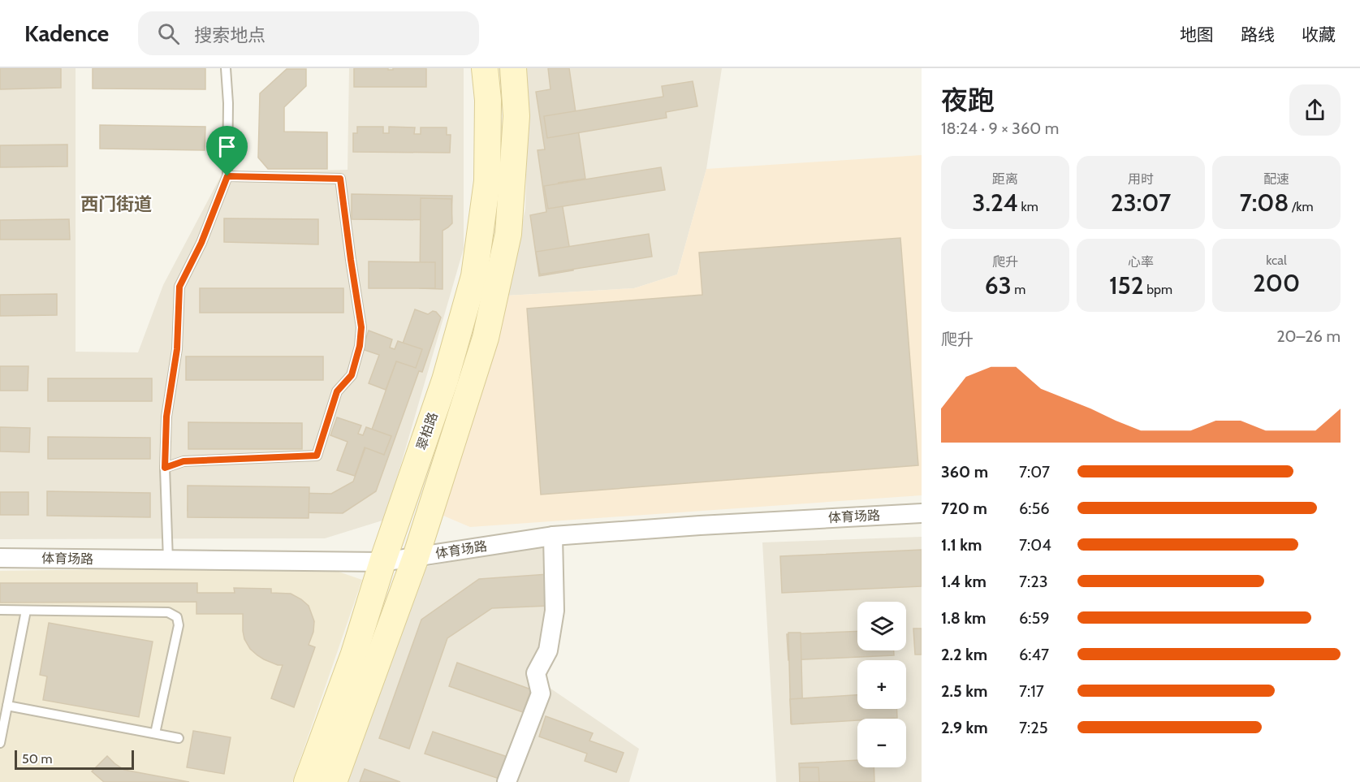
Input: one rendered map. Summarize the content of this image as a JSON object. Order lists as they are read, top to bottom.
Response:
{
  "streets": {
    "main road": ["翠柏路"],
    "street": ["体育场路"]
  },
  "crossings": [
    ["翠柏路", "体育场路"]
  ],
  "districts": ["西门街道"],
  "scale_bar": "50 m",
  "page": {
    "header": "Kadence",
    "search": "搜索地点",
    "nav": ["地图", "路线", "收藏"],
    "heading": ["夜跑", "18:24 · 9 × 360 m"],
    "stats": [
      ["距离", "3.24 km"],
      ["用时", "23:07"],
      ["配速", "7:08 /km"],
      ["爬升", "63 m"],
      ["心率", "152 bpm"],
      ["kcal", "200"]
    ],
    "chart": ["爬升", "20–26 m"],
    "list": [
      {
        "name": "360 m",
        "note": "7:07"
      },
      {
        "name": "720 m",
        "note": "6:56"
      },
      {
        "name": "1.1 km",
        "note": "7:04"
      },
      {
        "name": "1.4 km",
        "note": "7:23"
      },
      {
        "name": "1.8 km",
        "note": "6:59"
      },
      {
        "name": "2.2 km",
        "note": "6:47"
      },
      {
        "name": "2.5 km",
        "note": "7:17"
      },
      {
        "name": "2.9 km",
        "note": "7:25"
      }
    ],
    "map_buttons": ["+", "−"],
    "scale": "50 m"
  }
}
